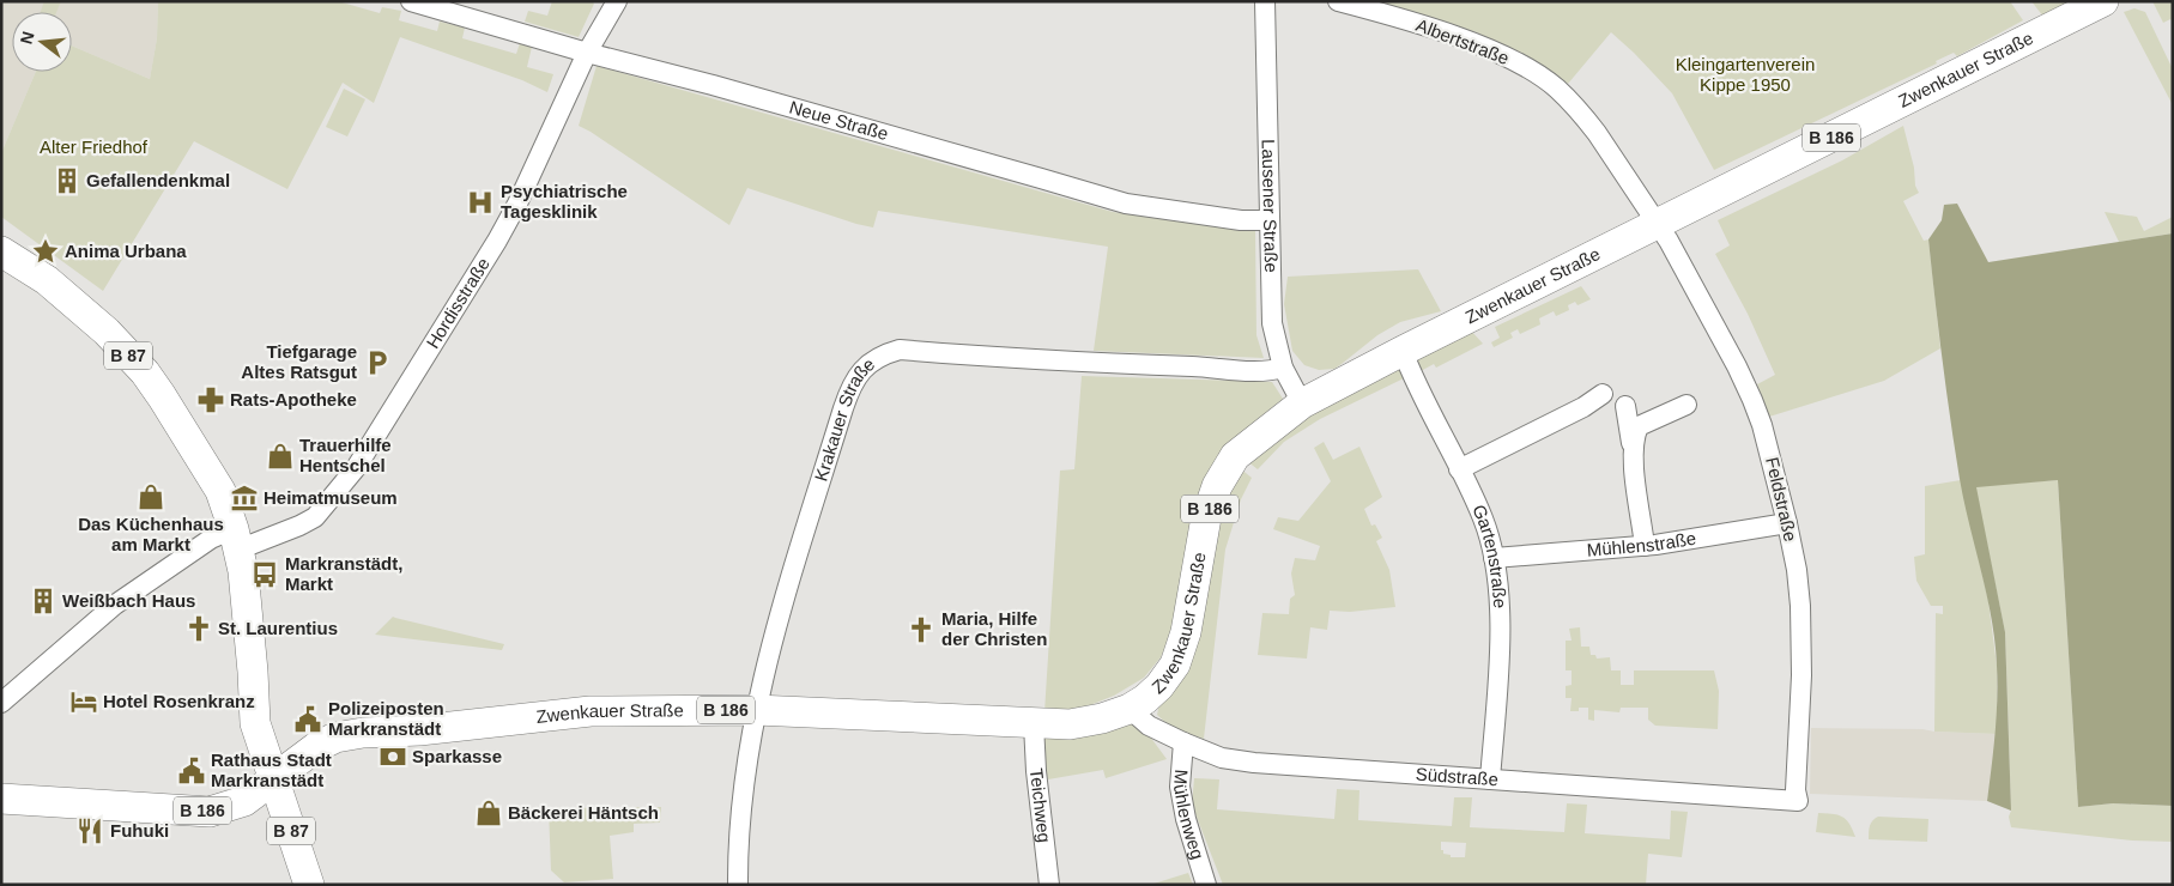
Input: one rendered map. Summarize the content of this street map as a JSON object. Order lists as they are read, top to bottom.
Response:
{
  "streets": {
    "main road": ["Zwenkauer Straße", "B 186", "B 87"],
    "street": [
      "Albertstraße",
      "Neue Straße",
      "Lausener Straße",
      "Hordisstraße",
      "Krakauer Straße",
      "Feldstraße",
      "Mühlenstraße",
      "Gartenstraße",
      "Südstraße",
      "Teichweg",
      "Mühlenweg"
    ]
  },
  "crossings": [
    ["Albertstraße", "Zwenkauer Straße"],
    ["Albertstraße", "Feldstraße"],
    ["Zwenkauer Straße", "B 186"],
    ["Zwenkauer Straße", "Lausener Straße"],
    ["Zwenkauer Straße", "B 87"],
    ["Zwenkauer Straße", "Krakauer Straße"],
    ["Zwenkauer Straße", "Feldstraße"],
    ["Zwenkauer Straße", "Gartenstraße"],
    ["Zwenkauer Straße", "Südstraße"],
    ["Zwenkauer Straße", "Teichweg"],
    ["Neue Straße", "Lausener Straße"],
    ["Neue Straße", "Hordisstraße"],
    ["B 186", "B 87"],
    ["Lausener Straße", "Krakauer Straße"],
    ["Hordisstraße", "B 87"],
    ["Feldstraße", "Mühlenstraße"],
    ["Feldstraße", "Südstraße"],
    ["Mühlenstraße", "Gartenstraße"],
    ["Gartenstraße", "Südstraße"],
    ["Südstraße", "Mühlenweg"]
  ],
  "parks": ["Kleingartenverein Kippe 1950", "Alter Friedhof"],
  "places": {
    "building": ["Gefallendenkmal", "Weißbach Haus"],
    "hospital": ["Psychiatrische Tagesklinik"],
    "place": ["Anima Urbana"],
    "parking": ["Tiefgarage Altes Ratsgut"],
    "pharmacy": ["Rats-Apotheke"],
    "shop": ["Trauerhilfe Hentschel", "Das Küchenhaus am Markt", "Bäckerei Häntsch"],
    "museum": ["Heimatmuseum"],
    "bus stop": ["Markranstädt, Markt"],
    "church": ["St. Laurentius", "Maria, Hilfe der Christen"],
    "hotel": ["Hotel Rosenkranz"],
    "public building": ["Polizeiposten Markranstädt", "Rathaus Stadt Markranstädt"],
    "bank": ["Sparkasse"],
    "restaurant": ["Fuhuki"]
  },
  "north": "left"
}
